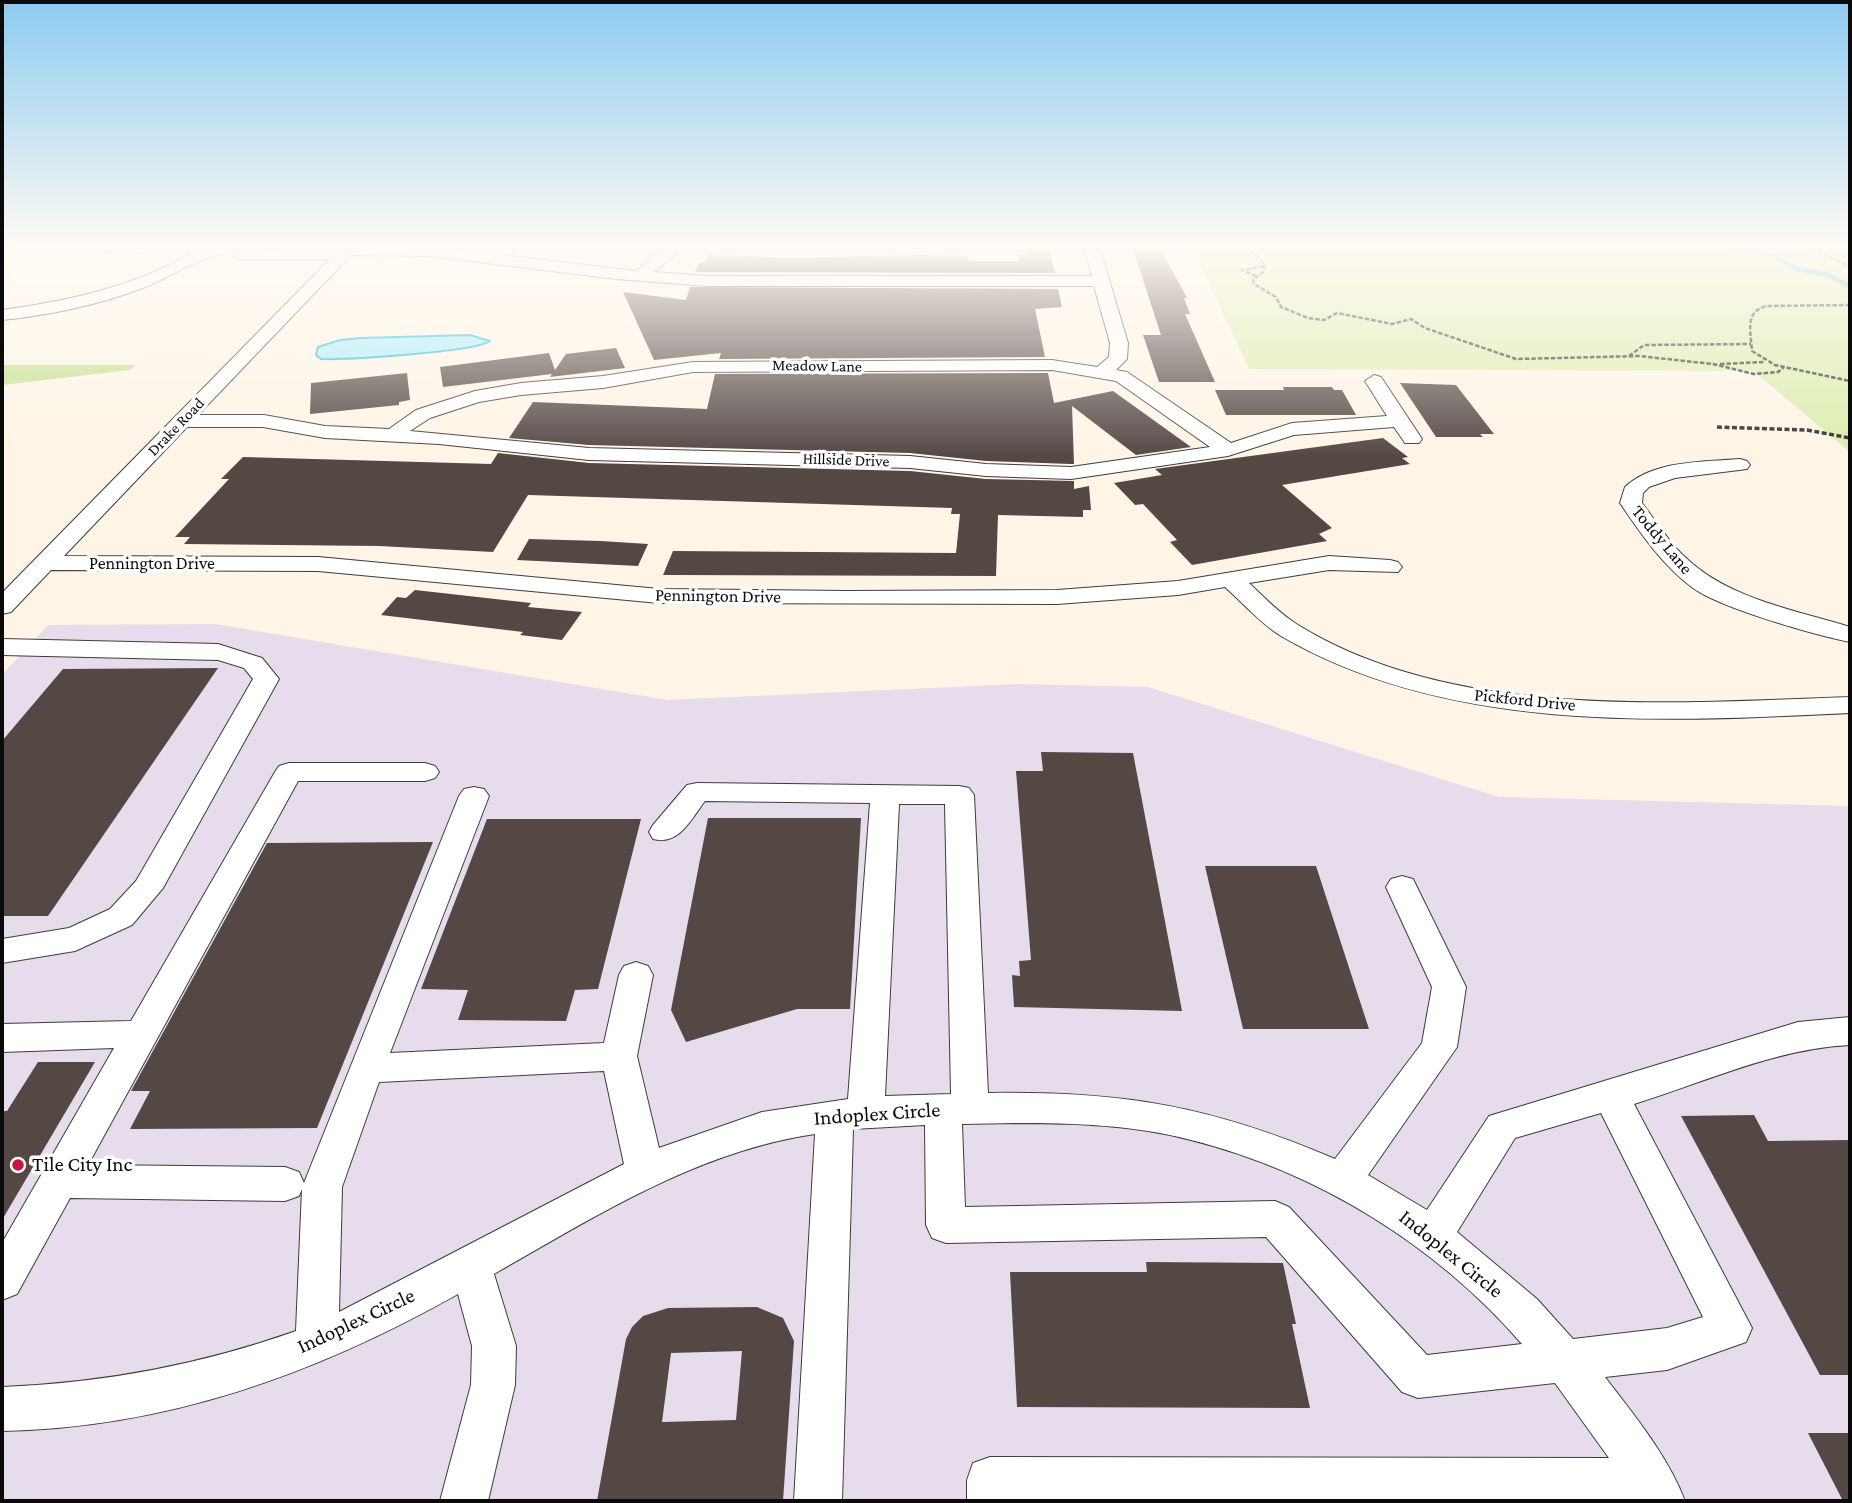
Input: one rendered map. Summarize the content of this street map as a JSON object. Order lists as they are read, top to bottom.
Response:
{
  "streets": {
    "street": [
      "Meadow Lane",
      "Drake Road",
      "Hillside Drive",
      "Toddy Lane",
      "Pennington Drive",
      "Pickford Drive",
      "Indoplex Circle"
    ]
  },
  "crossings": [
    ["Meadow Lane", "Hillside Drive"],
    ["Drake Road", "Hillside Drive"],
    ["Drake Road", "Pennington Drive"],
    ["Pennington Drive", "Pickford Drive"]
  ],
  "places": ["Tile City Inc"]
}
